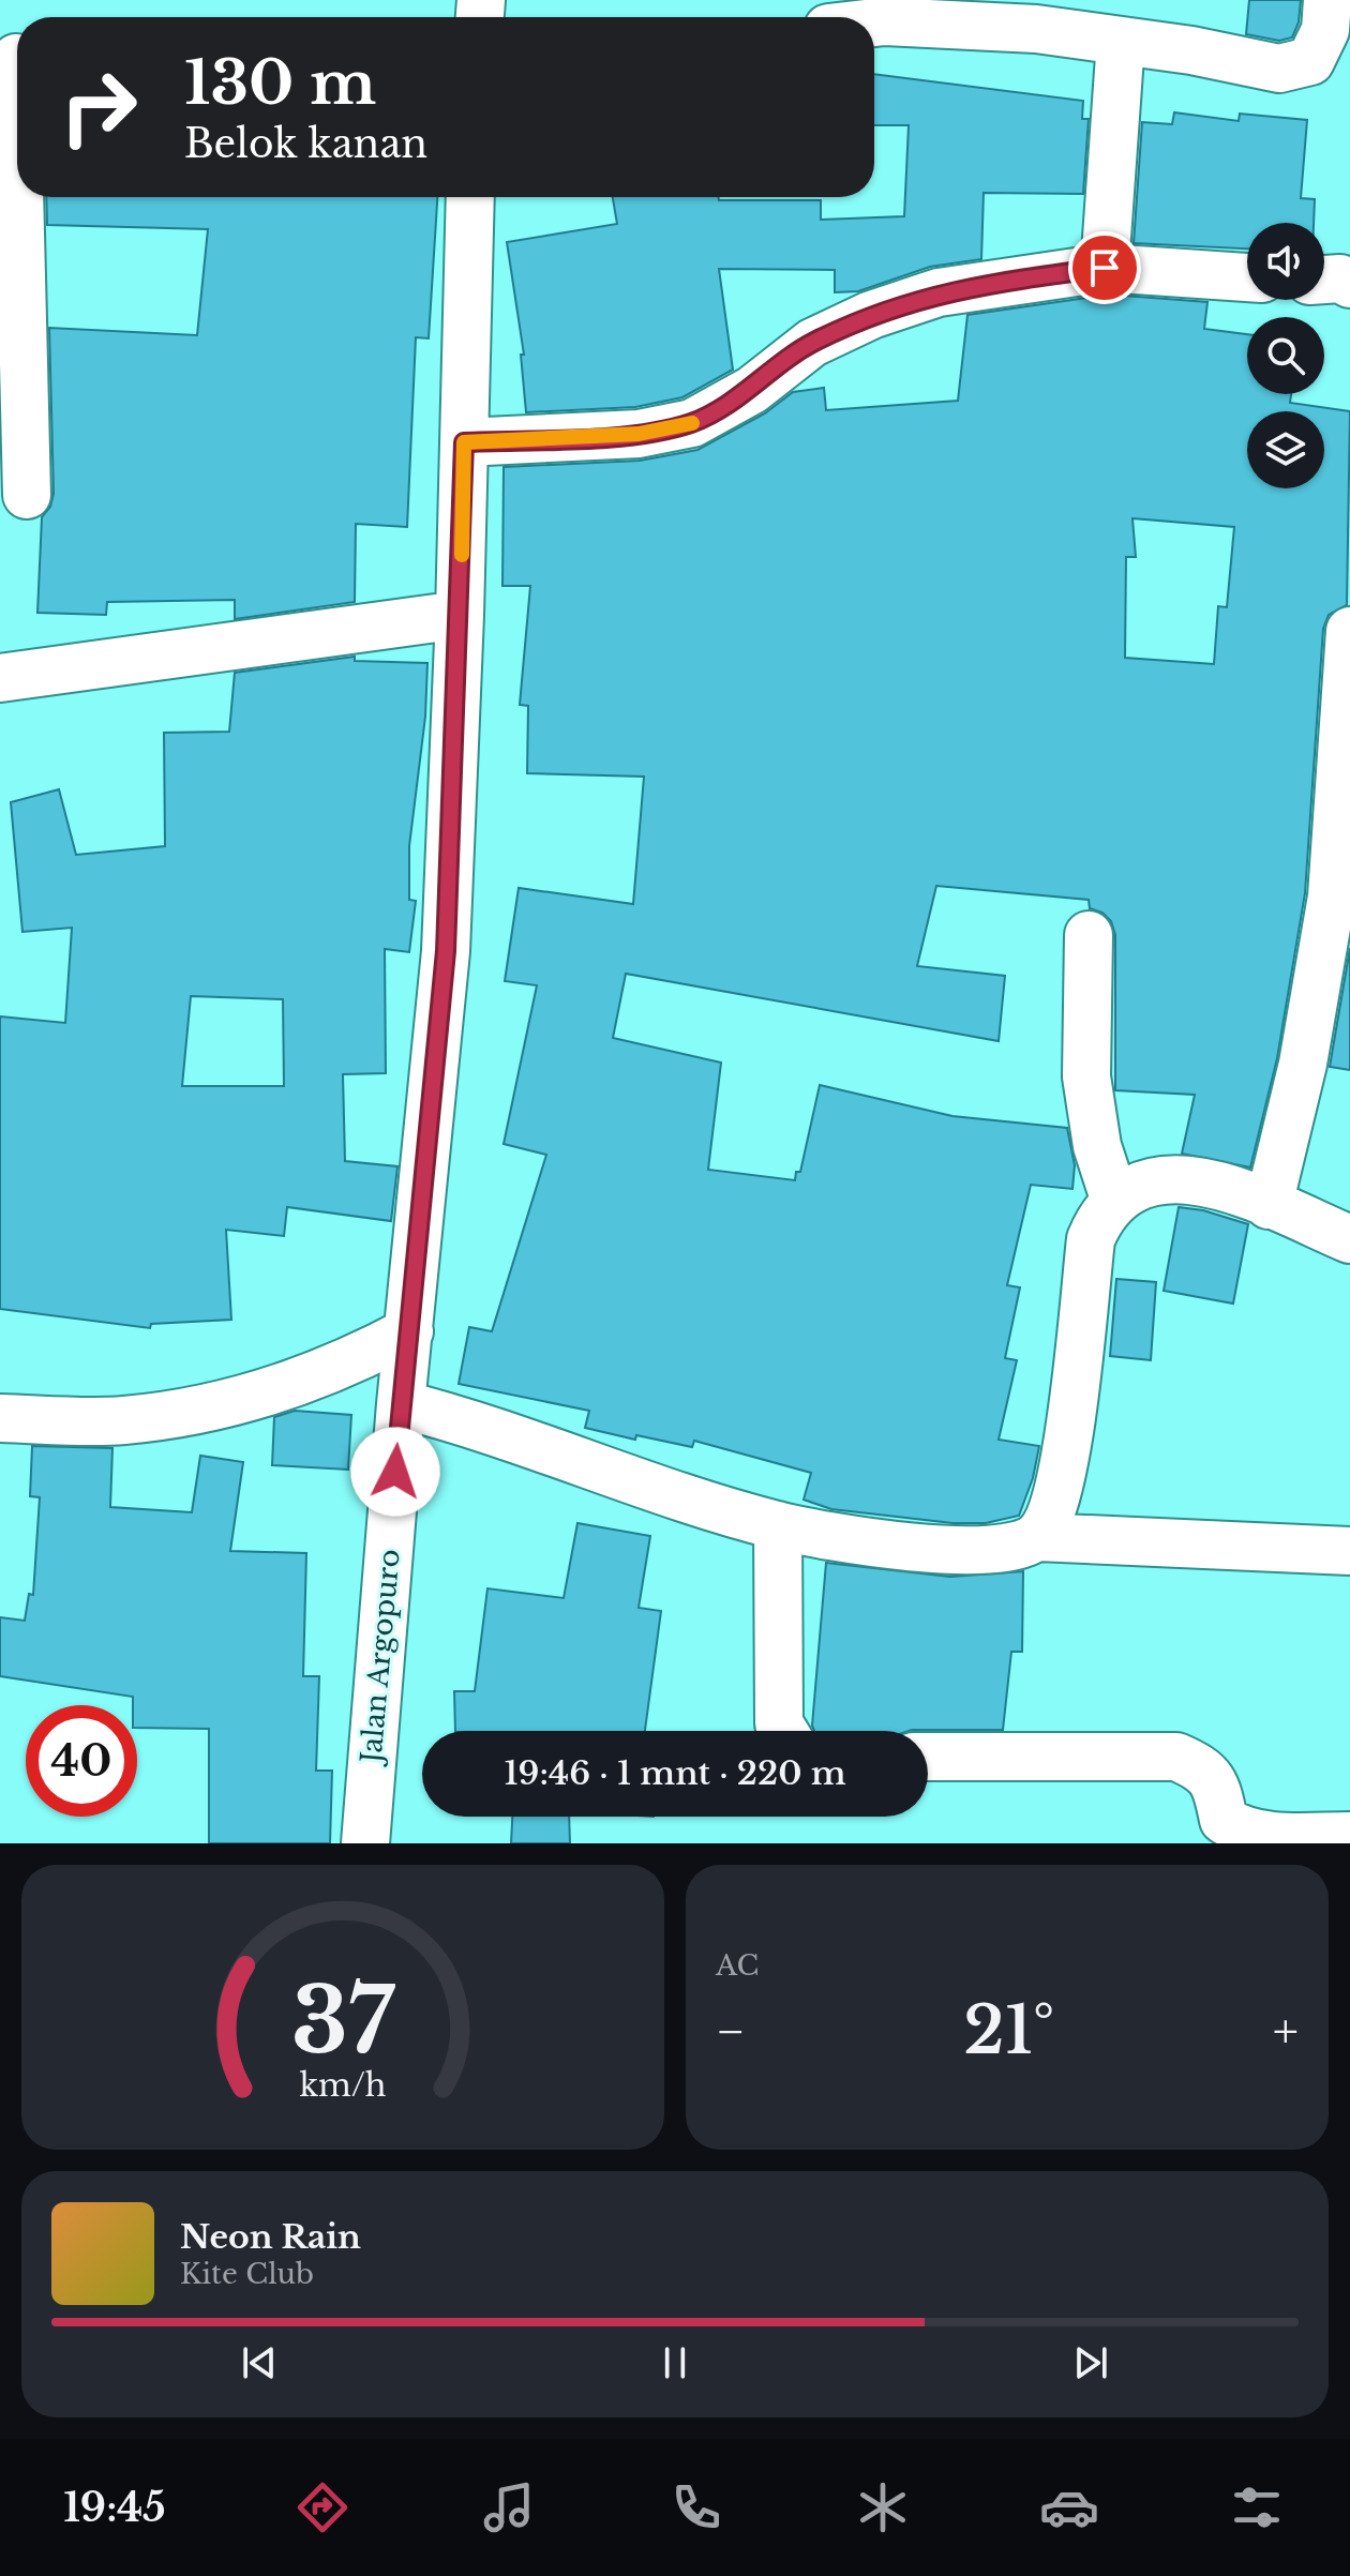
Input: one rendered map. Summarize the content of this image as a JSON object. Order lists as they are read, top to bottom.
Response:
{
  "streets": {
    "street": ["Jalan Argopuro"]
  },
  "page": {
    "turn": ["130 m", "Belok kanan"],
    "limit": "40",
    "trip": "19:46 · 1 mnt · 220 m",
    "tile": "AC",
    "heat": ["−", "21°", "+"],
    "song": ["Neon Rain", "Kite Club"],
    "tabs": "19:45",
    "gauge": ["37", "km/h"]
  }
}
